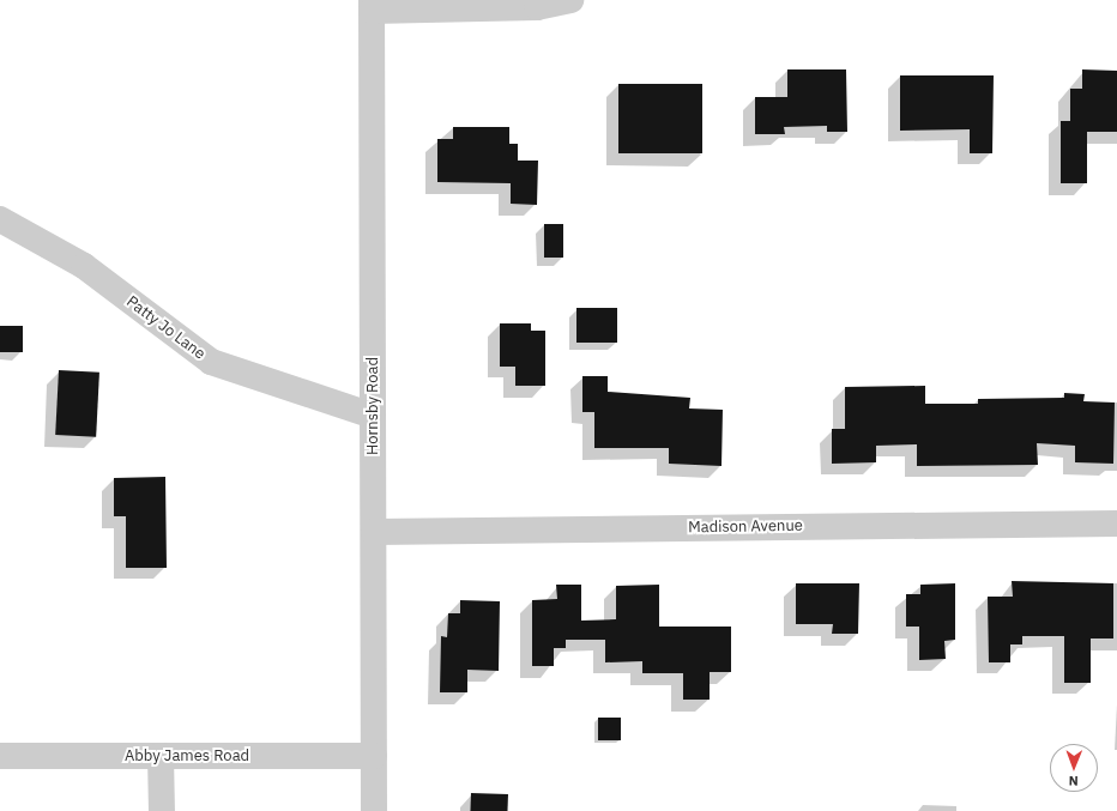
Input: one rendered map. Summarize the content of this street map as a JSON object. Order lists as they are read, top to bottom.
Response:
{
  "streets": {
    "street": [
      "Patty Jo Lane",
      "Hornsby Road",
      "Madison Avenue",
      "Abby James Road"
    ]
  },
  "crossings": [
    ["Patty Jo Lane", "Hornsby Road"],
    ["Hornsby Road", "Madison Avenue"],
    ["Hornsby Road", "Abby James Road"]
  ],
  "north": "bottom"
}
